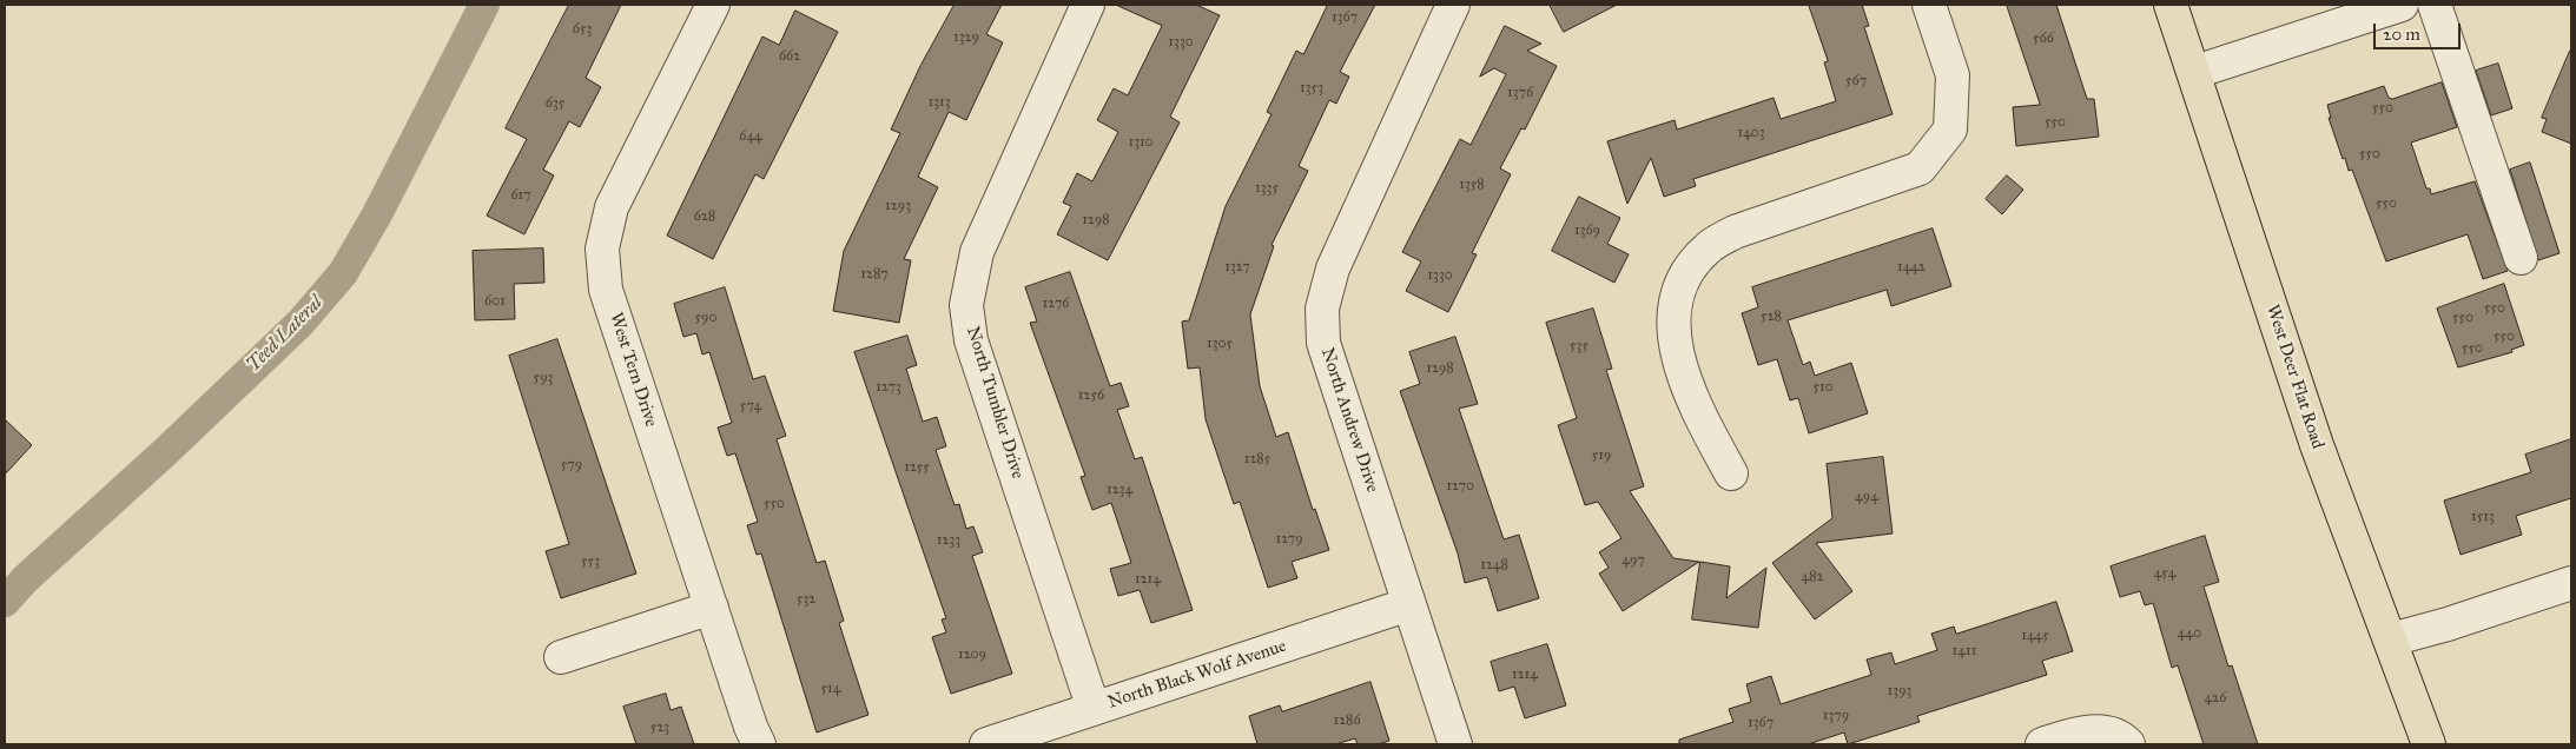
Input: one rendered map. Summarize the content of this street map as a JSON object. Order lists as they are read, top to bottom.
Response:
{
  "streets": {
    "main road": ["West Deer Flat Road"],
    "street": [
      "West Tern Drive",
      "North Tumbler Drive",
      "North Andrew Drive",
      "North Black Wolf Avenue"
    ]
  },
  "crossings": [
    ["North Tumbler Drive", "North Black Wolf Avenue"],
    ["North Andrew Drive", "North Black Wolf Avenue"]
  ],
  "water": ["Teed Lateral"],
  "house_numbers": [
    "1367",
    "653",
    "1329",
    "566",
    "1330",
    "662",
    "567",
    "1353",
    "1376",
    "1313",
    "635",
    "550",
    "550",
    "1403",
    "644",
    "1310",
    "550",
    "1358",
    "1335",
    "617",
    "550",
    "1293",
    "628",
    "1298",
    "1369",
    "1327",
    "1442",
    "1287",
    "1330",
    "601",
    "1276",
    "550",
    "528",
    "590",
    "550",
    "550",
    "1305",
    "535",
    "550",
    "1298",
    "593",
    "1273",
    "510",
    "1256",
    "574",
    "519",
    "1285",
    "579",
    "1255",
    "1270",
    "1234",
    "494",
    "550",
    "1513",
    "1279",
    "1233",
    "497",
    "553",
    "1248",
    "454",
    "482",
    "1214",
    "532",
    "440",
    "1445",
    "1411",
    "1209",
    "1214",
    "514",
    "1393",
    "426",
    "1379",
    "1286",
    "1367",
    "523"
  ],
  "scale_bar": "20 m"
}
